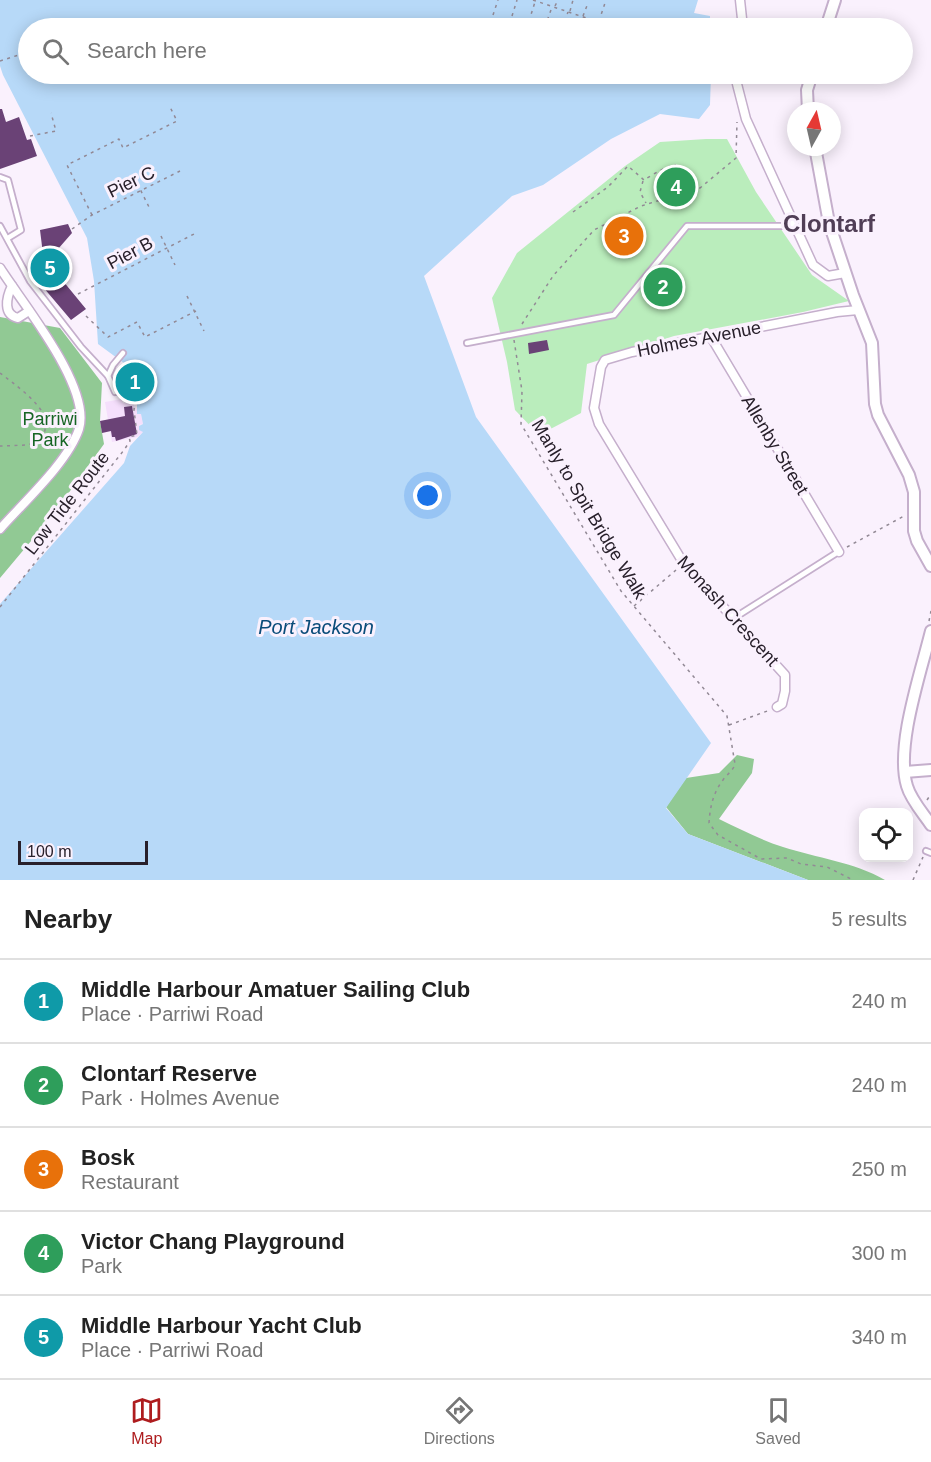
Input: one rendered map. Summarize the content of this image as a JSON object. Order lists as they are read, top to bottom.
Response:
{
  "streets": {
    "street": ["Holmes Avenue", "Allenby Street", "Monash Crescent"],
    "path": [
      "Pier C",
      "Pier B",
      "Low Tide Route",
      "Manly to Spit Bridge Walk"
    ]
  },
  "crossings": [
    ["Holmes Avenue", "Allenby Street"],
    ["Holmes Avenue", "Monash Crescent"]
  ],
  "districts": ["Clontarf"],
  "water": ["Port Jackson"],
  "parks": ["Parriwi Park"],
  "scale_bar": "100 m",
  "north": "top",
  "page": {
    "search": "Search here",
    "pins": [
      "4",
      "3",
      "5",
      "2",
      "1"
    ],
    "scale": "100 m",
    "heading": ["Nearby", "5 results"],
    "list": [
      {
        "mark": "1",
        "name": "Middle Harbour Amatuer Sailing Club",
        "note": "Place · Parriwi Road",
        "value": "240 m"
      },
      {
        "mark": "2",
        "name": "Clontarf Reserve",
        "note": "Park · Holmes Avenue",
        "value": "240 m"
      },
      {
        "mark": "3",
        "name": "Bosk",
        "note": "Restaurant",
        "value": "250 m"
      },
      {
        "mark": "4",
        "name": "Victor Chang Playground",
        "note": "Park",
        "value": "300 m"
      },
      {
        "mark": "5",
        "name": "Middle Harbour Yacht Club",
        "note": "Place · Parriwi Road",
        "value": "340 m"
      }
    ],
    "nav": ["Map", "Directions", "Saved"]
  }
}
